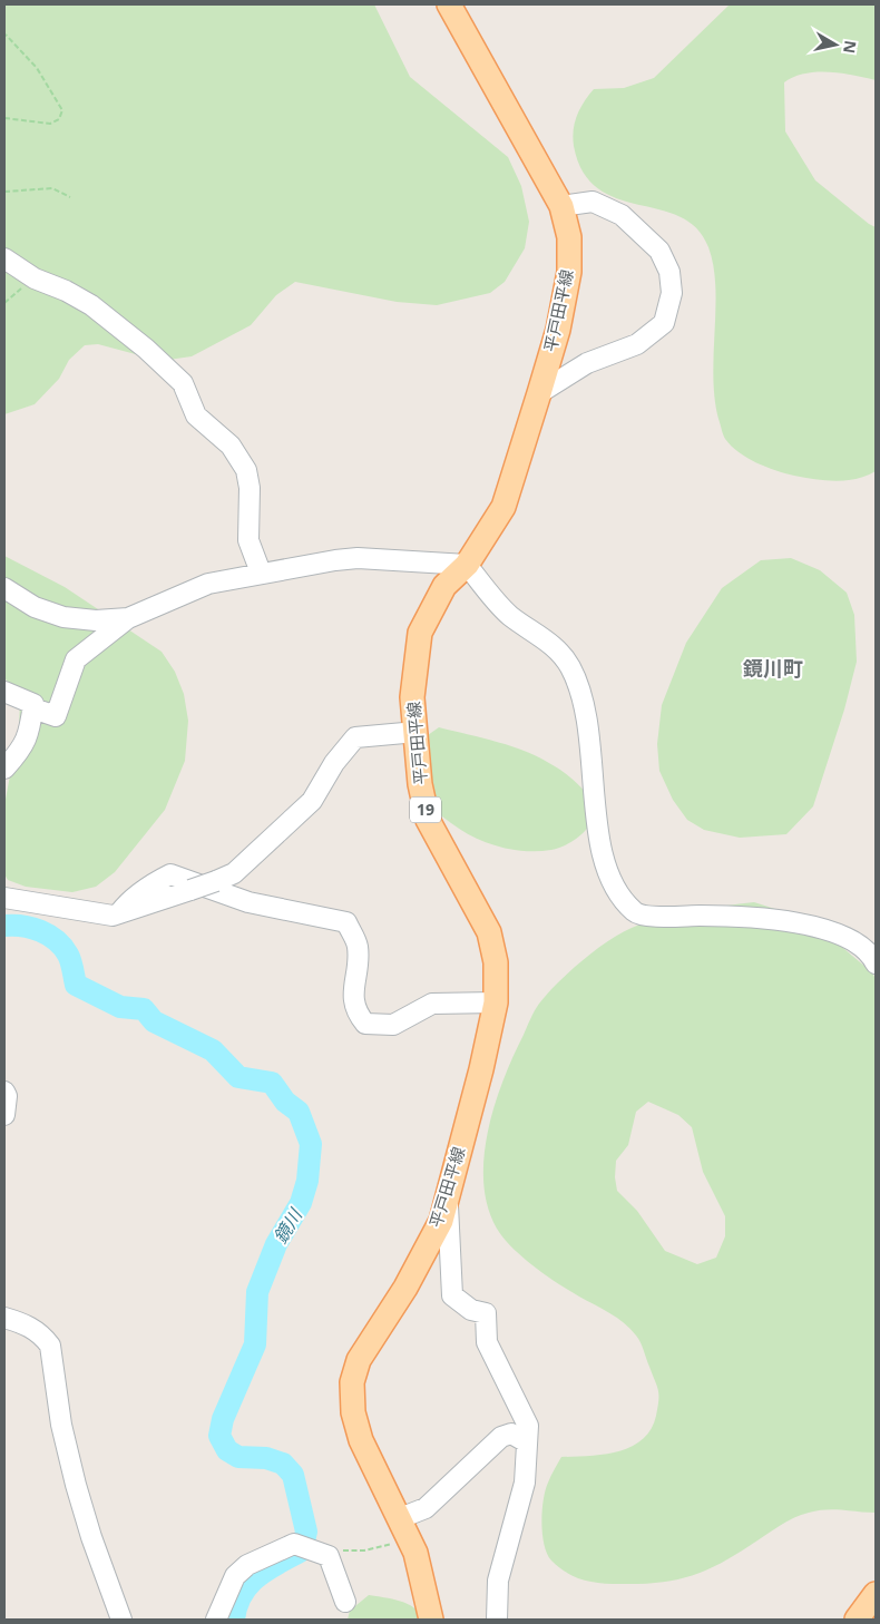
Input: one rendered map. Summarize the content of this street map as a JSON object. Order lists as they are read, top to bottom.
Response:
{
  "streets": {
    "main road": ["平戸田平線", "19"]
  },
  "districts": ["鏡川町"],
  "water": ["鏡川"],
  "north": "right"
}
